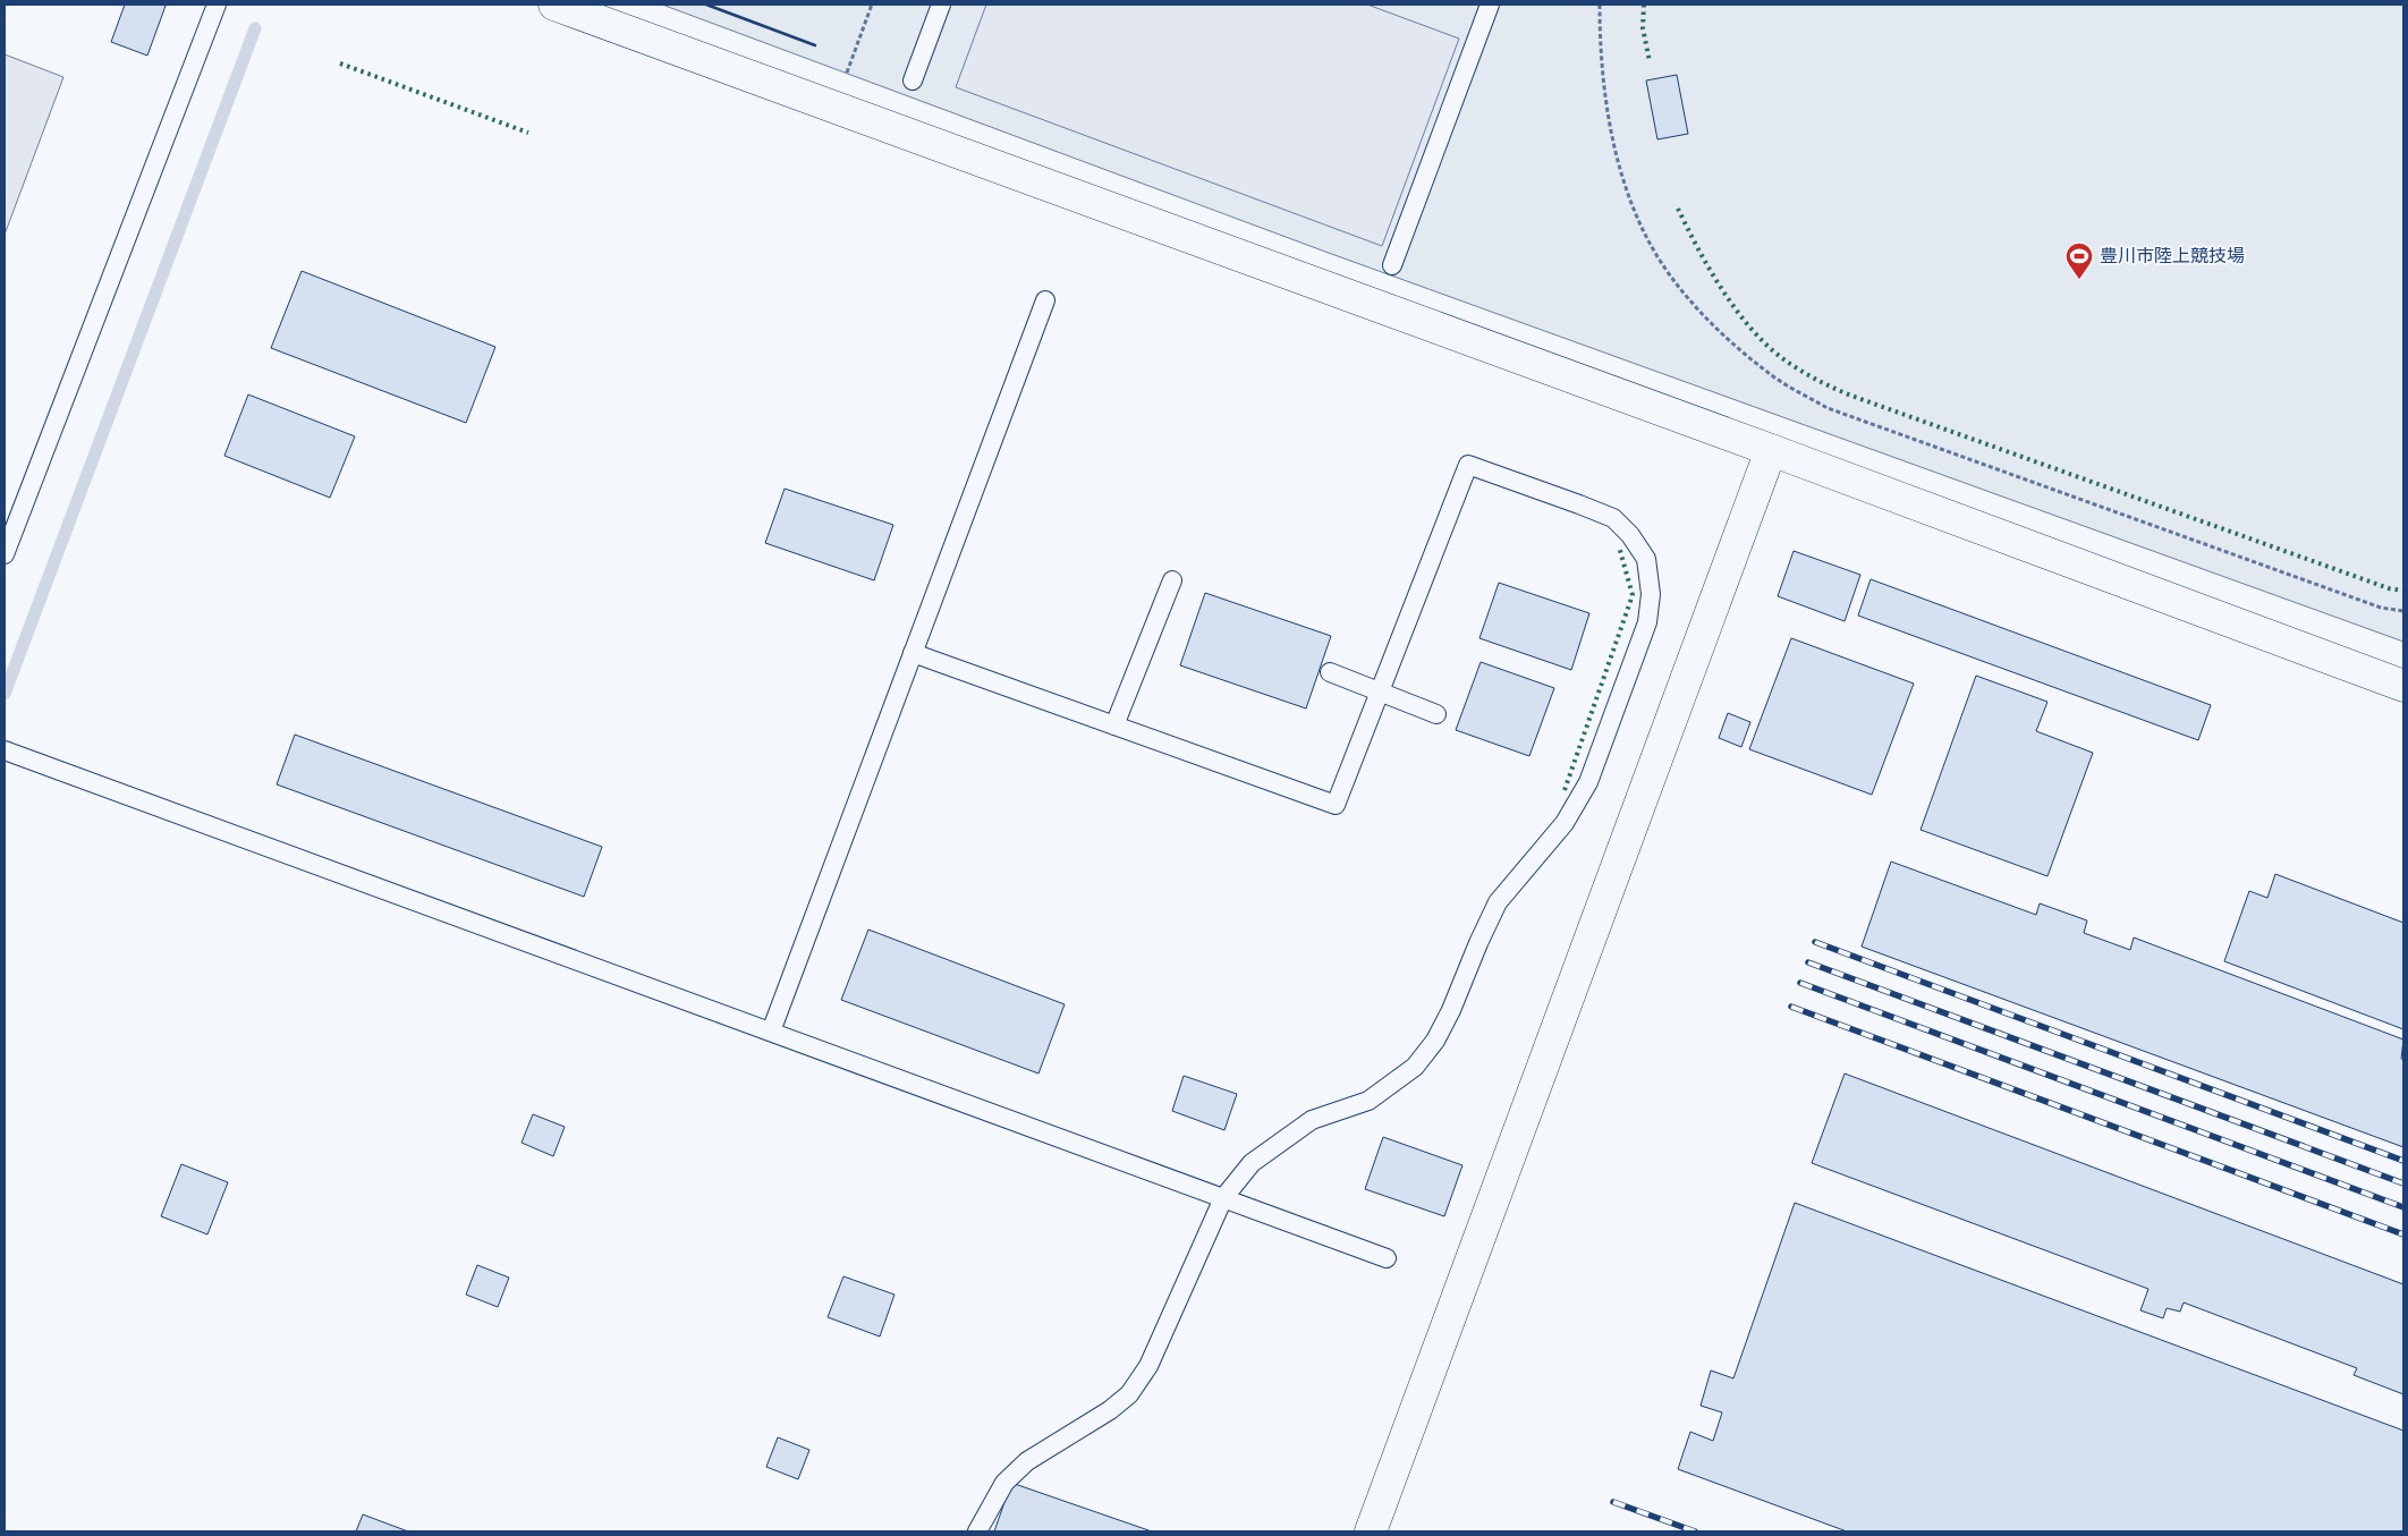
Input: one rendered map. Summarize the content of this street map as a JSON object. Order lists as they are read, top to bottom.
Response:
{
  "places": {
    "sports": ["豊川市陸上競技場"]
  }
}
